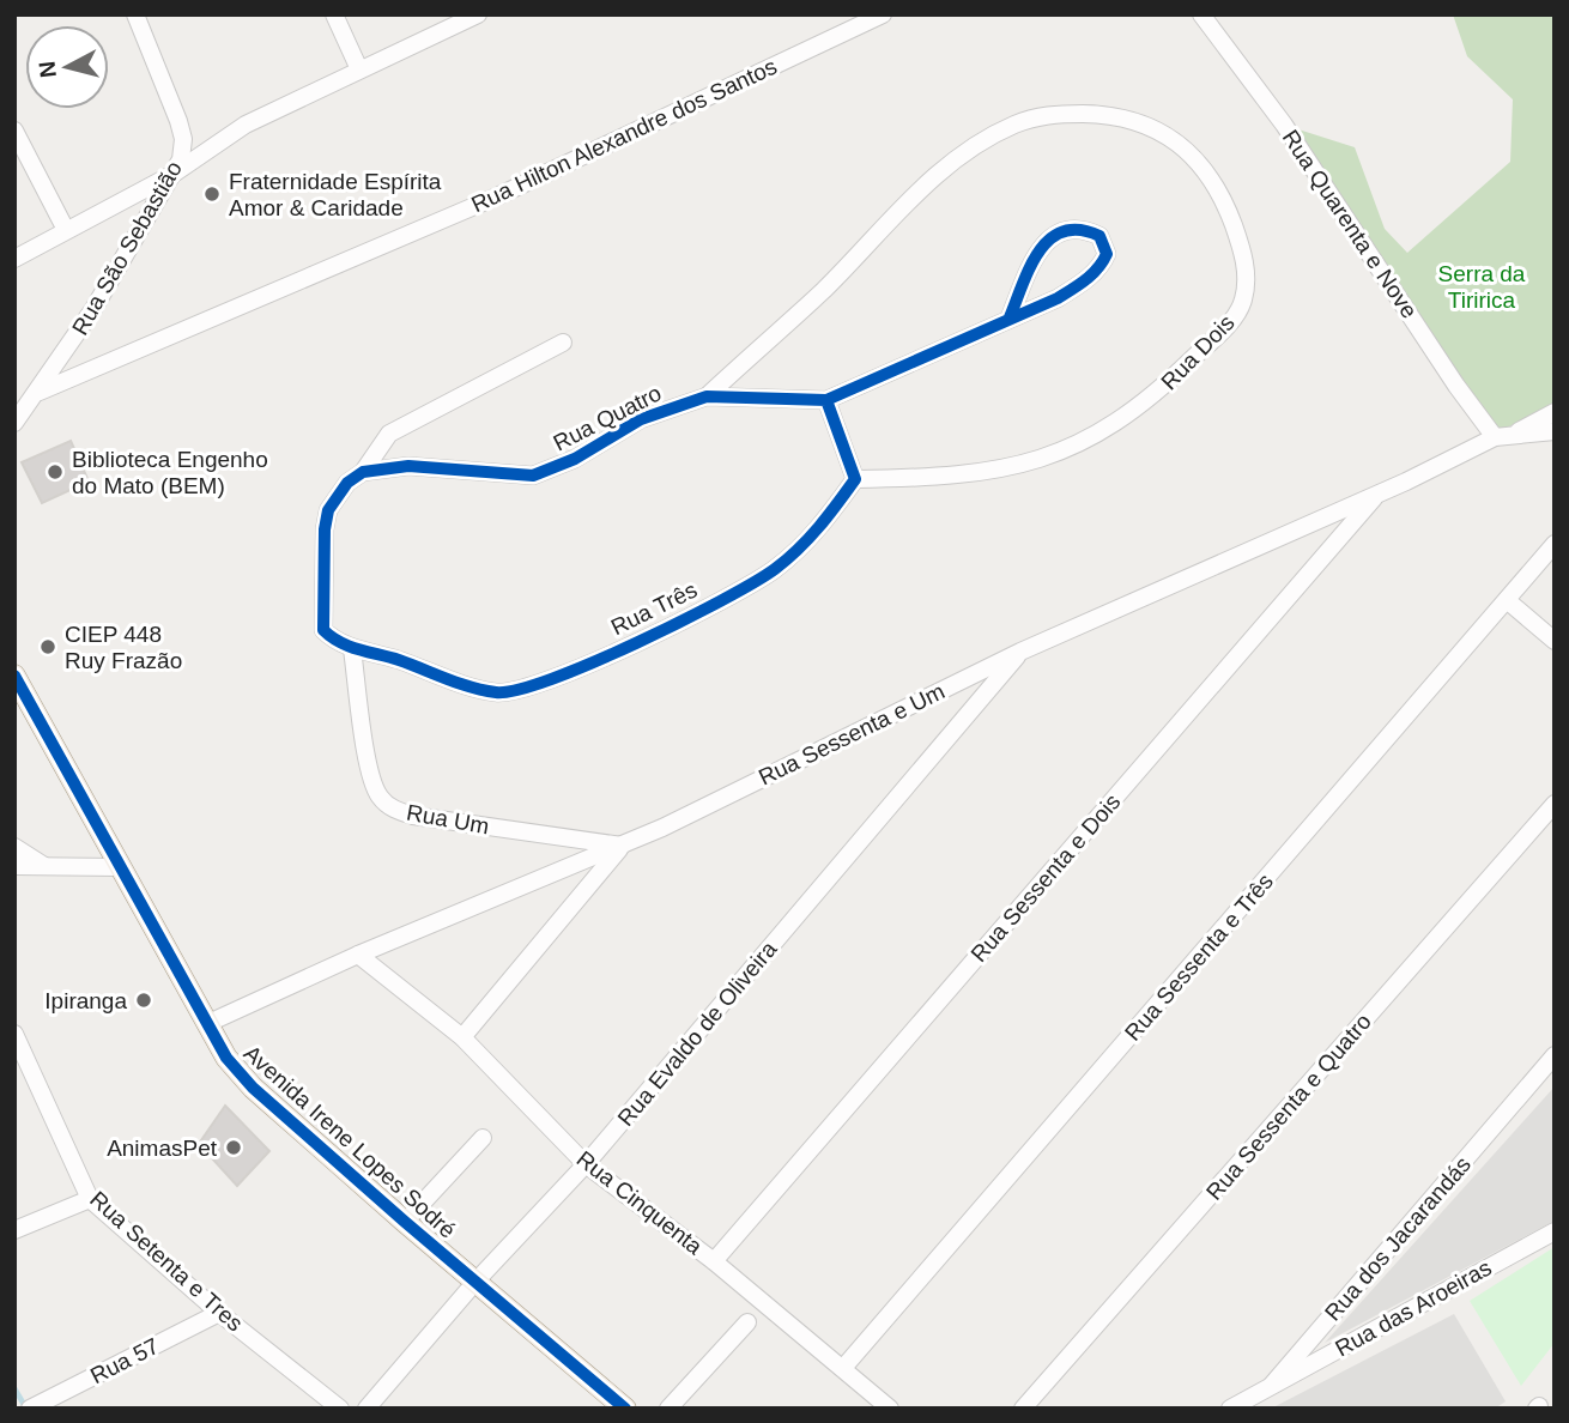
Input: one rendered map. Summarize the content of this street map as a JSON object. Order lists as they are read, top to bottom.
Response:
{
  "streets": {
    "main road": ["Avenida Irene Lopes Sodré"],
    "street": [
      "Rua Hilton Alexandre dos Santos",
      "Rua Quarenta e Nove",
      "Rua São Sebastião",
      "Rua Dois",
      "Rua Quatro",
      "Rua Três",
      "Rua Sessenta e Um",
      "Rua Um",
      "Rua Sessenta e Dois",
      "Rua Sessenta e Três",
      "Rua Evaldo de Oliveira",
      "Rua Sessenta e Quatro",
      "Rua Cinquenta",
      "Rua dos Jacarandás",
      "Rua Setenta e Tres",
      "Rua das Aroeiras",
      "Rua 57"
    ]
  },
  "crossings": [
    ["Rua Hilton Alexandre dos Santos", "Rua São Sebastião"],
    ["Rua Quarenta e Nove", "Rua Sessenta e Um"],
    ["Rua Dois", "Rua Quatro"],
    ["Rua Dois", "Rua Três"],
    ["Rua Três", "Rua Um"],
    ["Rua Sessenta e Um", "Rua Um"],
    ["Rua Sessenta e Um", "Rua Sessenta e Dois"],
    ["Rua Sessenta e Um", "Rua Evaldo de Oliveira"],
    ["Rua Sessenta e Um", "Avenida Irene Lopes Sodré"],
    ["Rua Sessenta e Um", "Rua Cinquenta"],
    ["Rua Sessenta e Dois", "Rua Cinquenta"],
    ["Rua Sessenta e Três", "Rua Cinquenta"],
    ["Rua Evaldo de Oliveira", "Avenida Irene Lopes Sodré"],
    ["Rua Evaldo de Oliveira", "Rua Cinquenta"],
    ["Rua dos Jacarandás", "Rua das Aroeiras"],
    ["Rua Setenta e Tres", "Rua 57"]
  ],
  "parks": ["Serra da Tiririca"],
  "places": [
    "Fraternidade Espírita Amor & Caridade",
    "Biblioteca Engenho do Mato (BEM)",
    "CIEP 448 Ruy Frazão",
    "Ipiranga",
    "AnimasPet"
  ],
  "north": "left"
}
